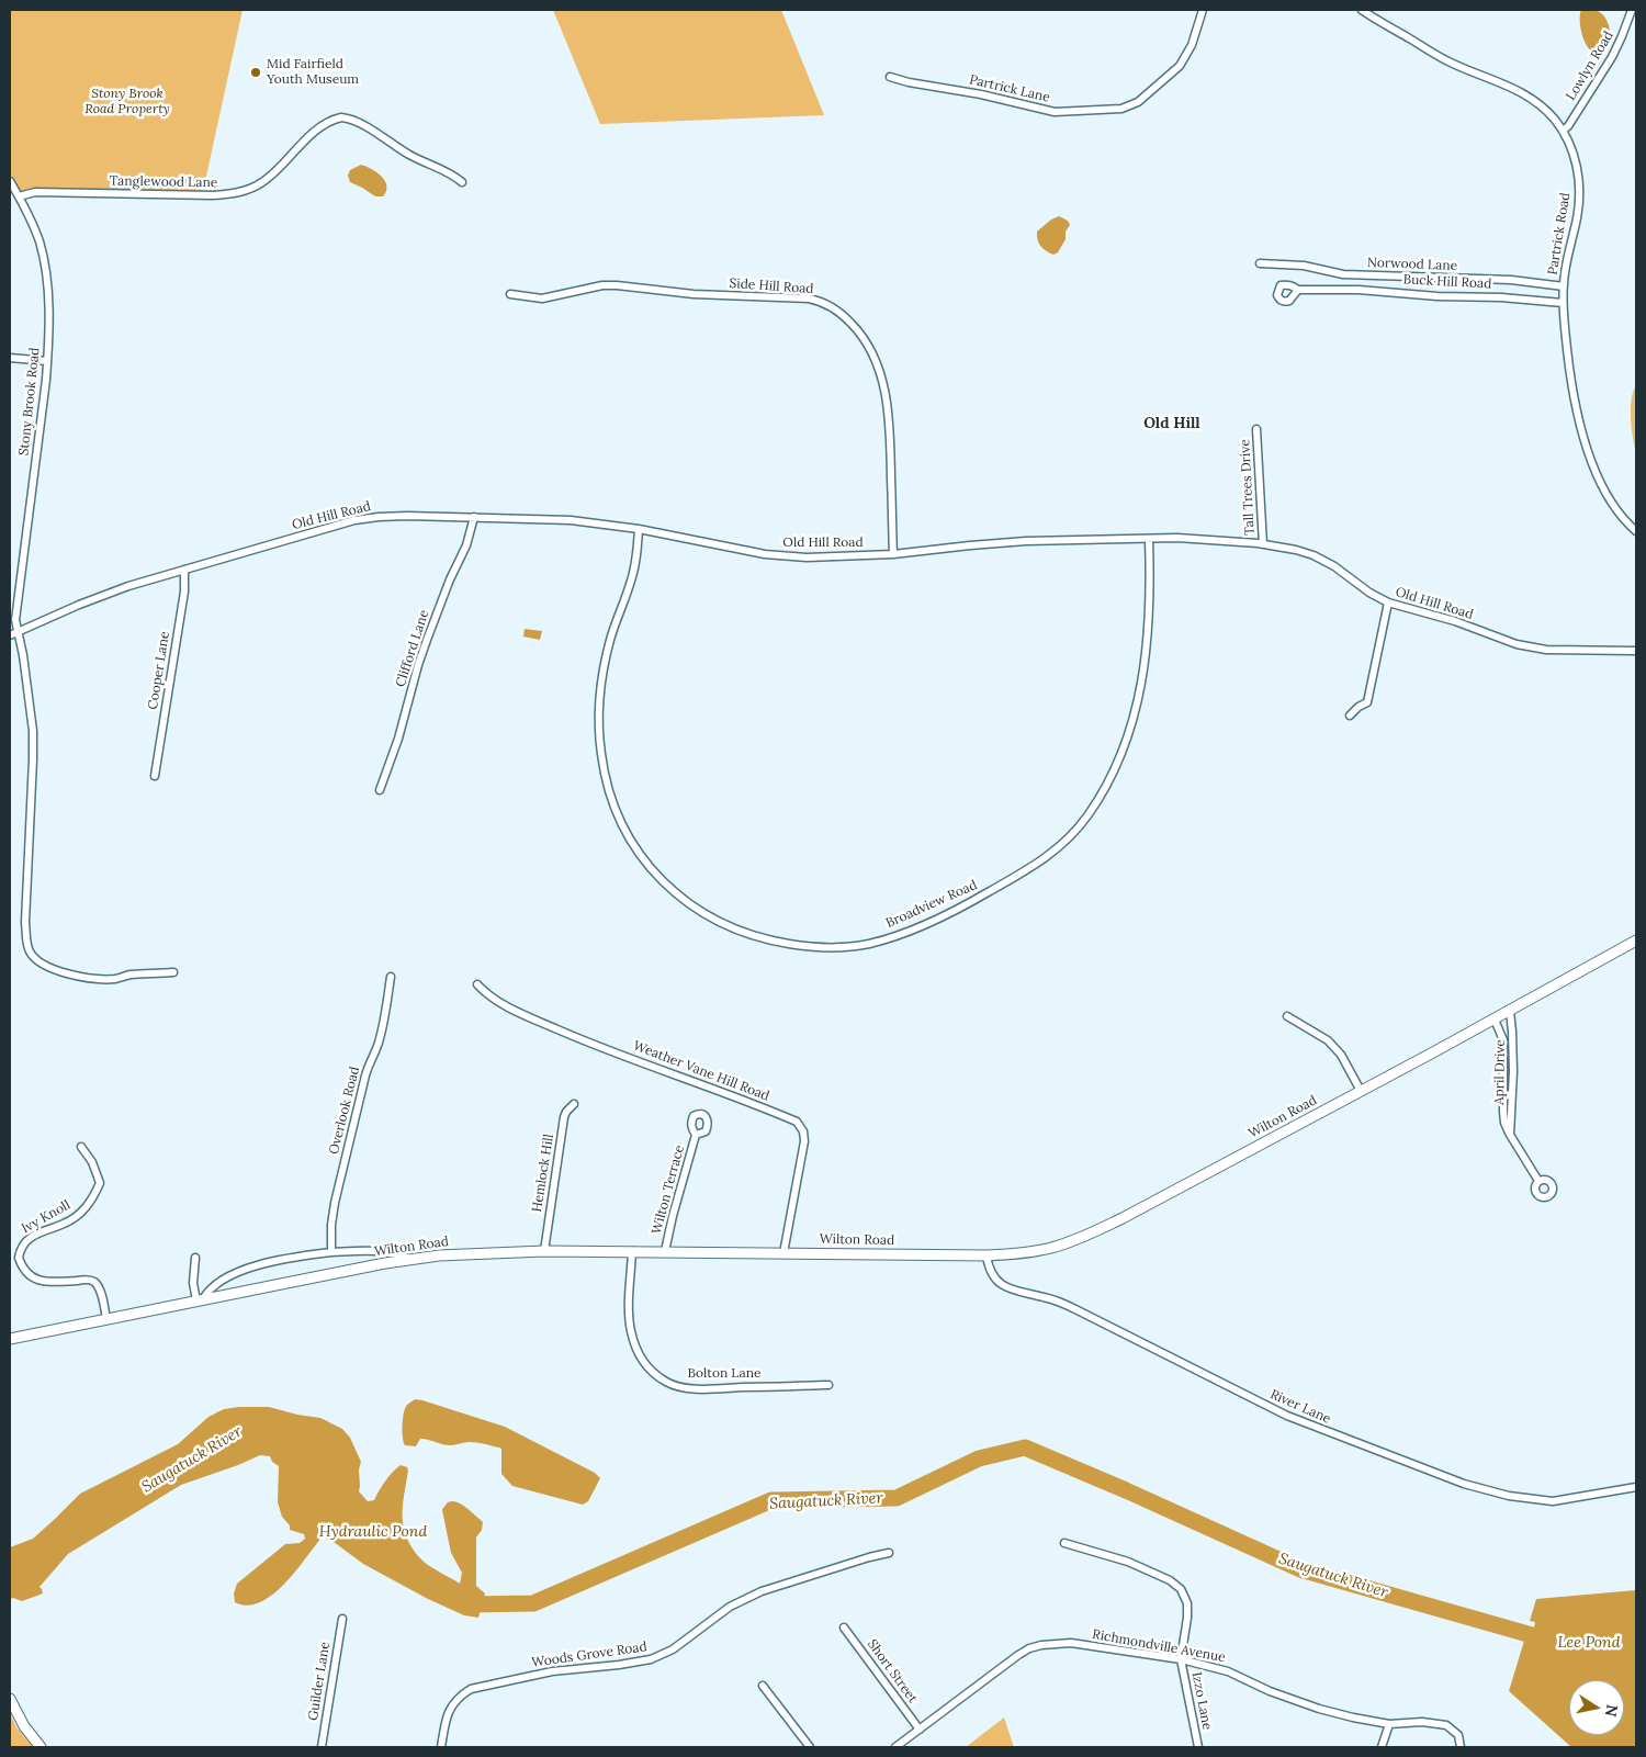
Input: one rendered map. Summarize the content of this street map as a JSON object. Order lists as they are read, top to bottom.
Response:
{
  "streets": {
    "main road": ["Wilton Road"],
    "street": [
      "Lowlyn Road",
      "Partrick Lane",
      "Tanglewood Lane",
      "Partrick Road",
      "Norwood Lane",
      "Buck Hill Road",
      "Side Hill Road",
      "Stony Brook Road",
      "Tall Trees Drive",
      "Old Hill Road",
      "Clifford Lane",
      "Cooper Lane",
      "Broadview Road",
      "Weather Vane Hill Road",
      "April Drive",
      "Overlook Road",
      "Hemlock Hill",
      "Wilton Terrace",
      "Ivy Knoll",
      "Bolton Lane",
      "River Lane",
      "Richmondville Avenue",
      "Woods Grove Road",
      "Short Street",
      "Guilder Lane",
      "Izzo Lane"
    ]
  },
  "crossings": [
    ["Lowlyn Road", "Partrick Road"],
    ["Tanglewood Lane", "Stony Brook Road"],
    ["Partrick Road", "Norwood Lane"],
    ["Partrick Road", "Buck Hill Road"],
    ["Side Hill Road", "Old Hill Road"],
    ["Stony Brook Road", "Old Hill Road"],
    ["Tall Trees Drive", "Old Hill Road"],
    ["Old Hill Road", "Clifford Lane"],
    ["Old Hill Road", "Cooper Lane"],
    ["Old Hill Road", "Broadview Road"],
    ["Weather Vane Hill Road", "Wilton Road"],
    ["April Drive", "Wilton Road"],
    ["Wilton Road", "Hemlock Hill"],
    ["Wilton Road", "Wilton Terrace"],
    ["Wilton Road", "Ivy Knoll"],
    ["Wilton Road", "Bolton Lane"],
    ["Wilton Road", "River Lane"],
    ["Richmondville Avenue", "Short Street"],
    ["Richmondville Avenue", "Izzo Lane"]
  ],
  "districts": ["Old Hill"],
  "water": ["Saugatuck River", "Hydraulic Pond", "Lee Pond"],
  "parks": ["Stony Brook Road Property"],
  "places": ["Mid Fairfield Youth Museum"],
  "north": "right"
}
